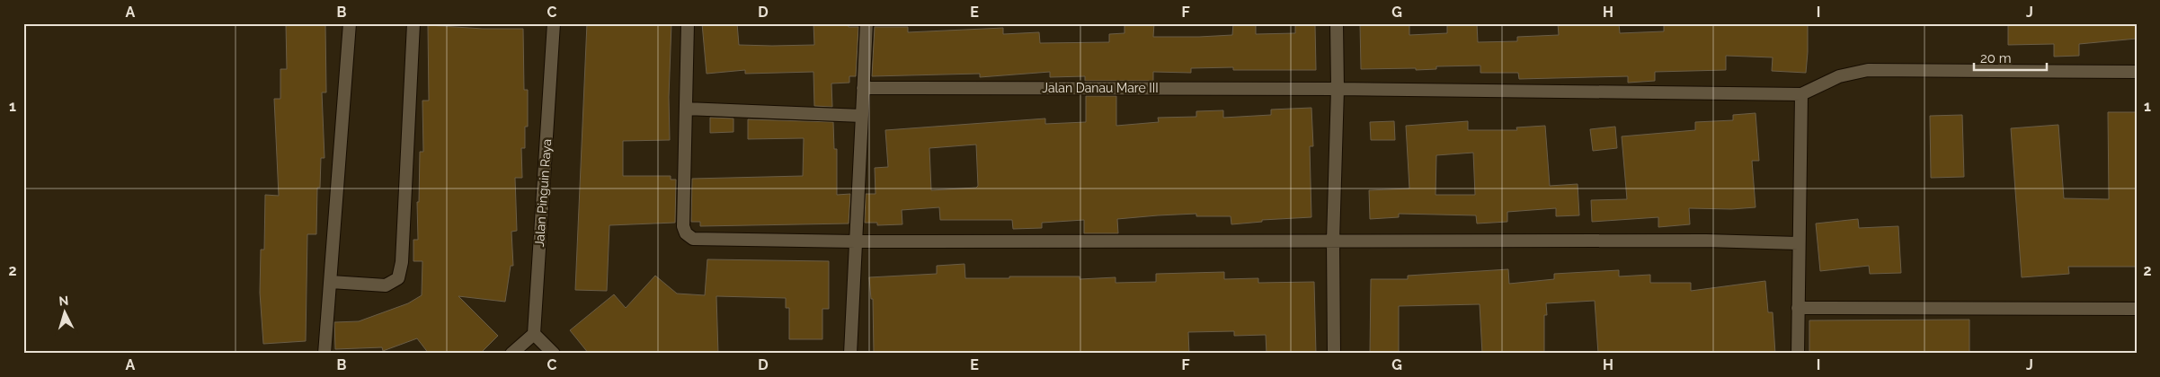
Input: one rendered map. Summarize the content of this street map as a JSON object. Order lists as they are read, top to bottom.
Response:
{
  "streets": {
    "street": ["Jalan Danau Mare III", "Jalan Pinguin Raya"]
  },
  "scale_bar": "20 m",
  "north": "top",
  "grid": {
    "columns": [
      "A",
      "B",
      "C",
      "D",
      "E",
      "F",
      "G",
      "H",
      "I",
      "J"
    ],
    "rows": ["1", "2"]
  }
}
